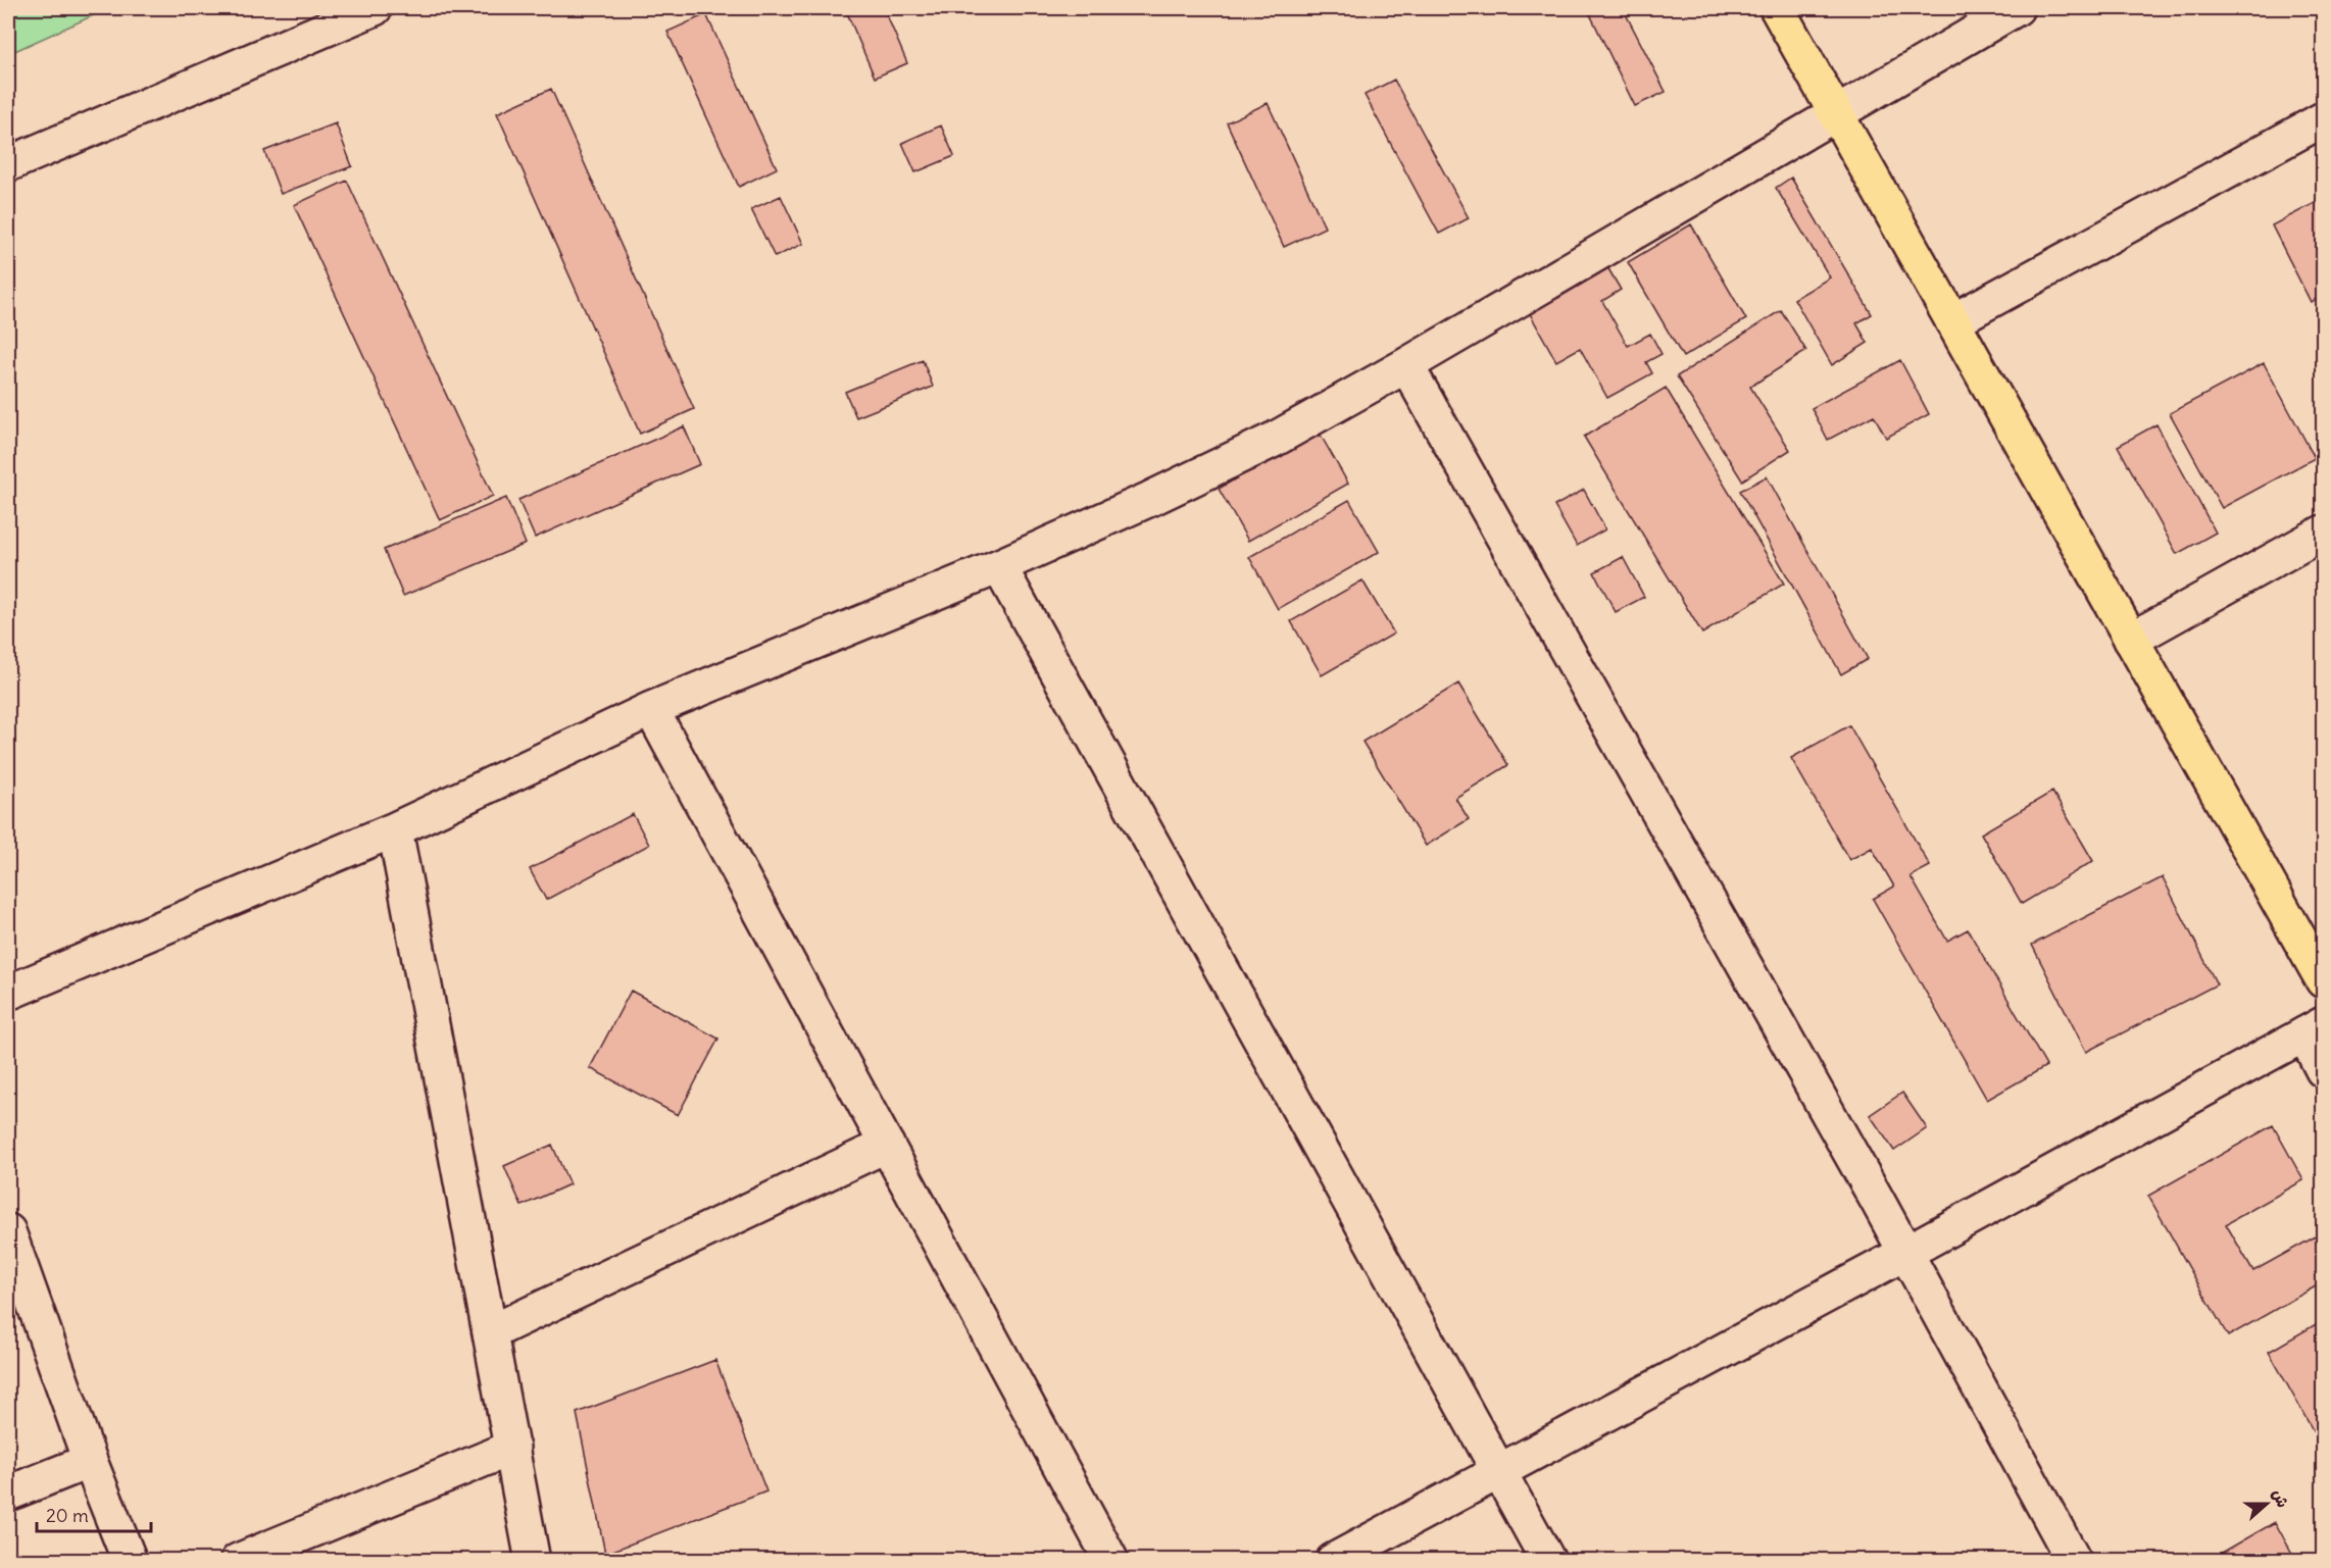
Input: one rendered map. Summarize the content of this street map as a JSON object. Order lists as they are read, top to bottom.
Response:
{
  "scale_bar": "20 m",
  "north": "right"
}
